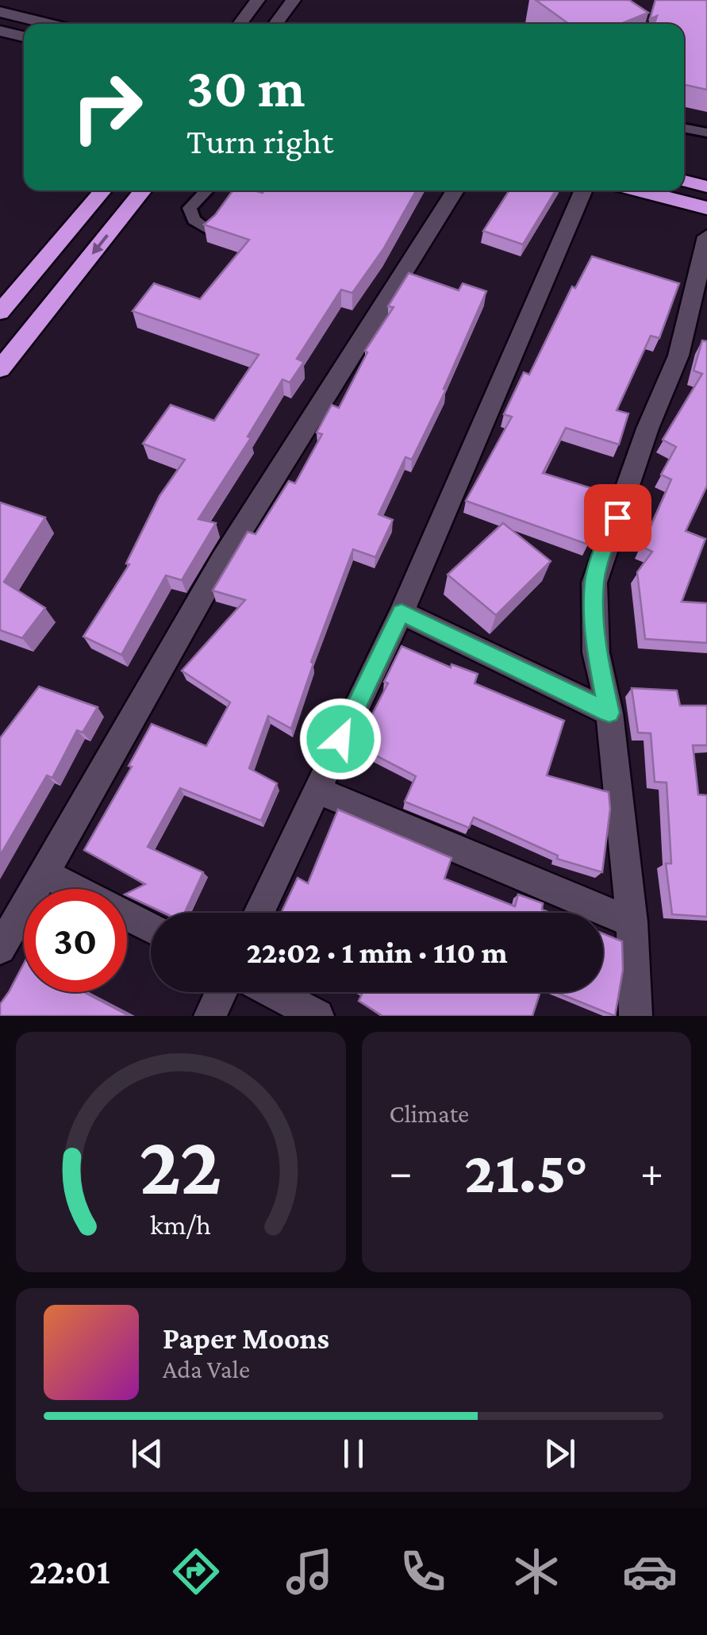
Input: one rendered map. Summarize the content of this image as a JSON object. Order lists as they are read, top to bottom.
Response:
{
  "page": {
    "turn": ["30 m", "Turn right"],
    "limit": "30",
    "trip": "22:02 · 1 min · 110 m",
    "tile": "Climate",
    "heat": ["−", "21.5°", "+"],
    "song": ["Paper Moons", "Ada Vale"],
    "tabs": "22:01",
    "gauge": ["22", "km/h"]
  }
}
